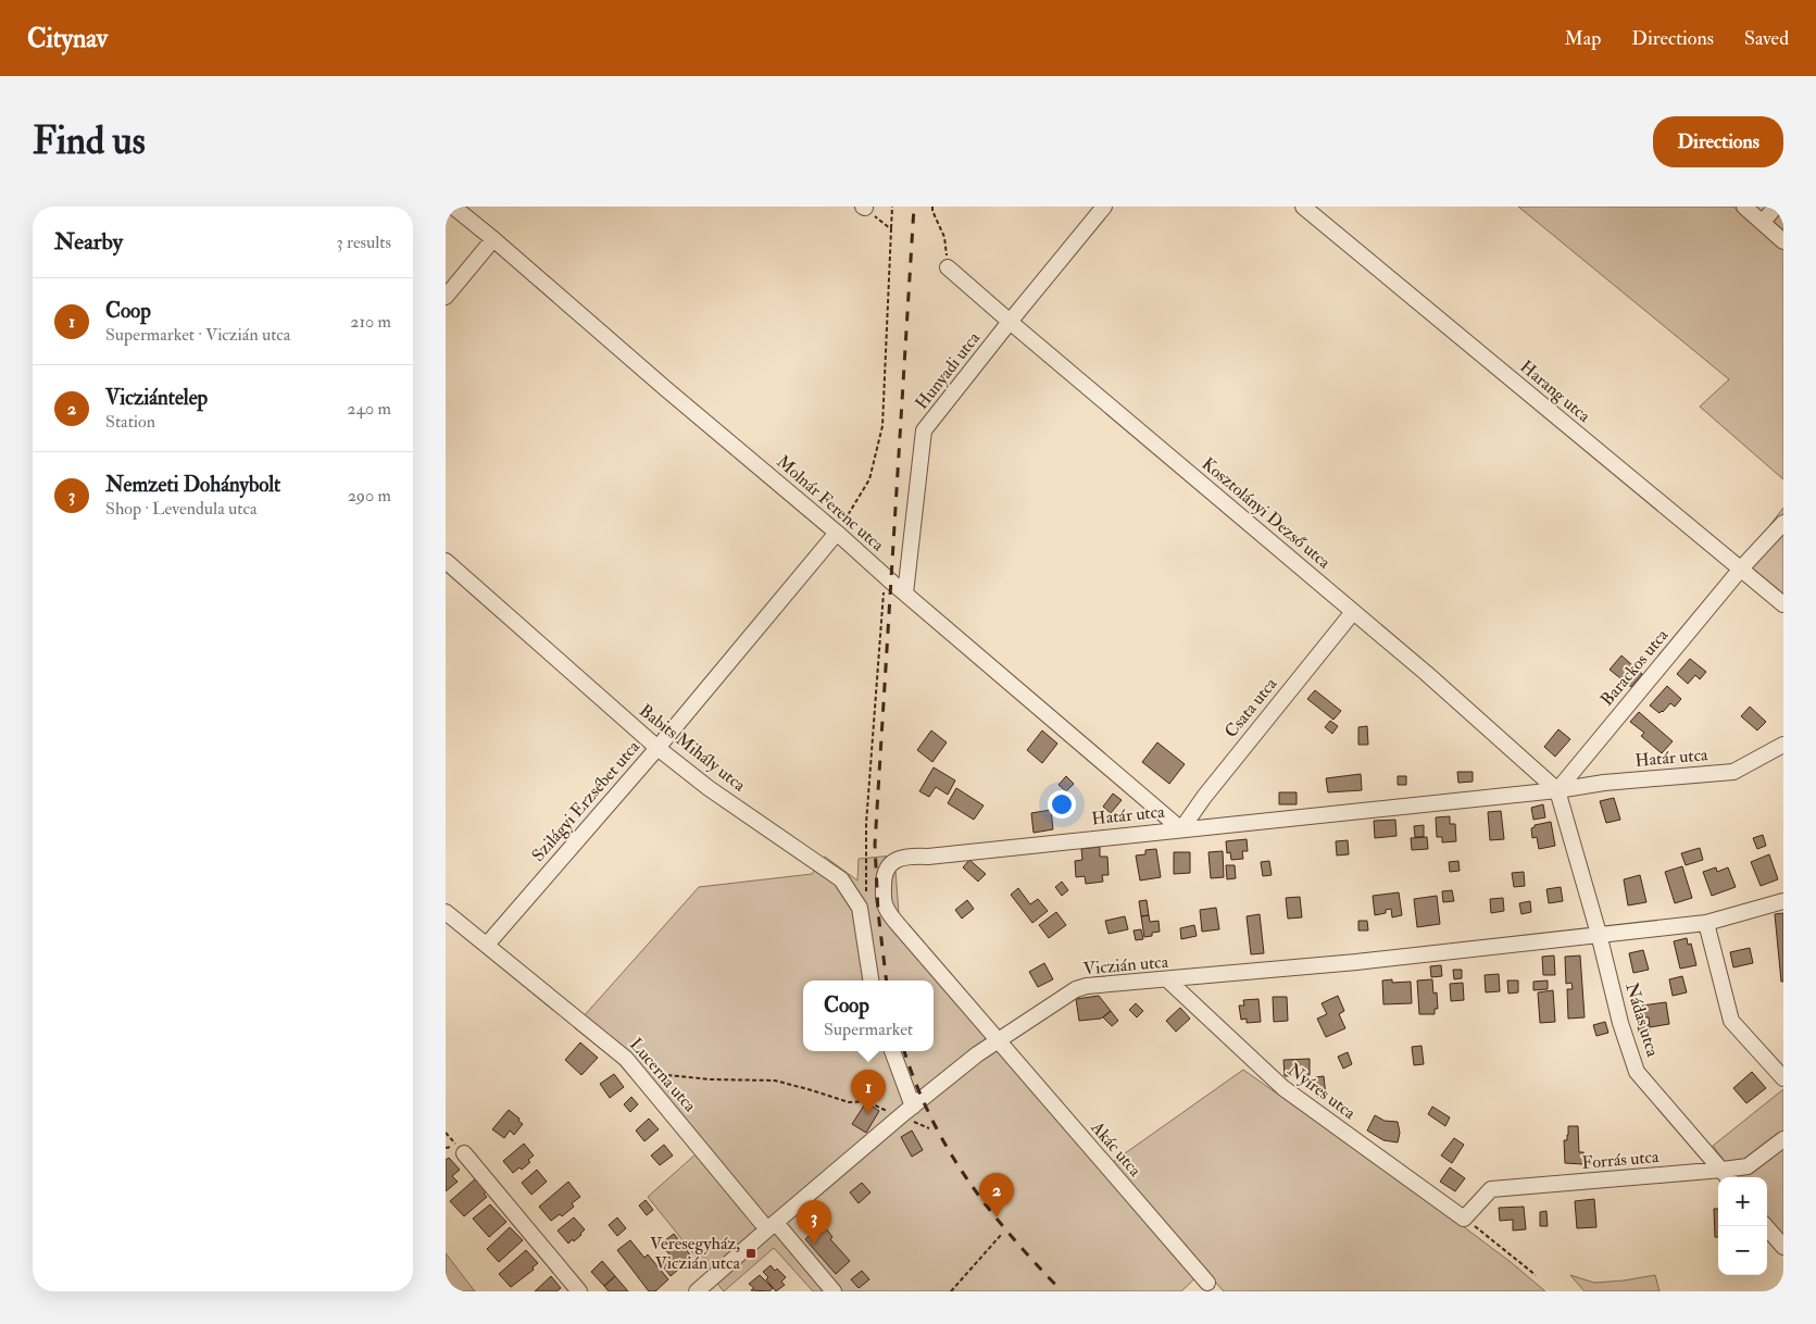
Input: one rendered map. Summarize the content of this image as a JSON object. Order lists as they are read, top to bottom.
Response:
{
  "streets": {
    "street": [
      "Hunyadi utca",
      "Harang utca",
      "Molnár Ferenc utca",
      "Kosztolányi Dezső utca",
      "Barackos utca",
      "Csata utca",
      "Babits Mihály utca",
      "Határ utca",
      "Szilágyi Erzsébet utca",
      "Viczián utca",
      "Nádas utca",
      "Lucerna utca",
      "Nyíres utca",
      "Akác utca",
      "Forrás utca"
    ]
  },
  "crossings": [
    ["Hunyadi utca", "Molnár Ferenc utca"],
    ["Hunyadi utca", "Kosztolányi Dezső utca"],
    ["Harang utca", "Barackos utca"],
    ["Molnár Ferenc utca", "Csata utca"],
    ["Molnár Ferenc utca", "Határ utca"],
    ["Molnár Ferenc utca", "Szilágyi Erzsébet utca"],
    ["Kosztolányi Dezső utca", "Barackos utca"],
    ["Kosztolányi Dezső utca", "Csata utca"],
    ["Kosztolányi Dezső utca", "Határ utca"],
    ["Barackos utca", "Határ utca"],
    ["Csata utca", "Határ utca"],
    ["Babits Mihály utca", "Szilágyi Erzsébet utca"],
    ["Határ utca", "Viczián utca"],
    ["Határ utca", "Akác utca"],
    ["Szilágyi Erzsébet utca", "Lucerna utca"],
    ["Viczián utca", "Nádas utca"],
    ["Viczián utca", "Lucerna utca"],
    ["Viczián utca", "Nyíres utca"],
    ["Viczián utca", "Akác utca"],
    ["Nádas utca", "Forrás utca"],
    ["Nyíres utca", "Forrás utca"]
  ],
  "places": {
    "transit": ["Veresegyház, Viczián utca"]
  },
  "page": {
    "header": "Citynav",
    "nav": ["Map", "Directions", "Saved"],
    "buttons": "Directions",
    "title": "Find us",
    "heading": ["Nearby", "3 results"],
    "list": [
      {
        "mark": "1",
        "name": "Coop",
        "note": "Supermarket · Viczián utca",
        "value": "210 m"
      },
      {
        "mark": "2",
        "name": "Vicziántelep",
        "note": "Station",
        "value": "240 m"
      },
      {
        "mark": "3",
        "name": "Nemzeti Dohánybolt",
        "note": "Shop · Levendula utca",
        "value": "290 m"
      }
    ],
    "popup": ["Coop", "Supermarket"],
    "pins": ["1", "2", "3"],
    "map_buttons": ["+", "−"]
  }
}
